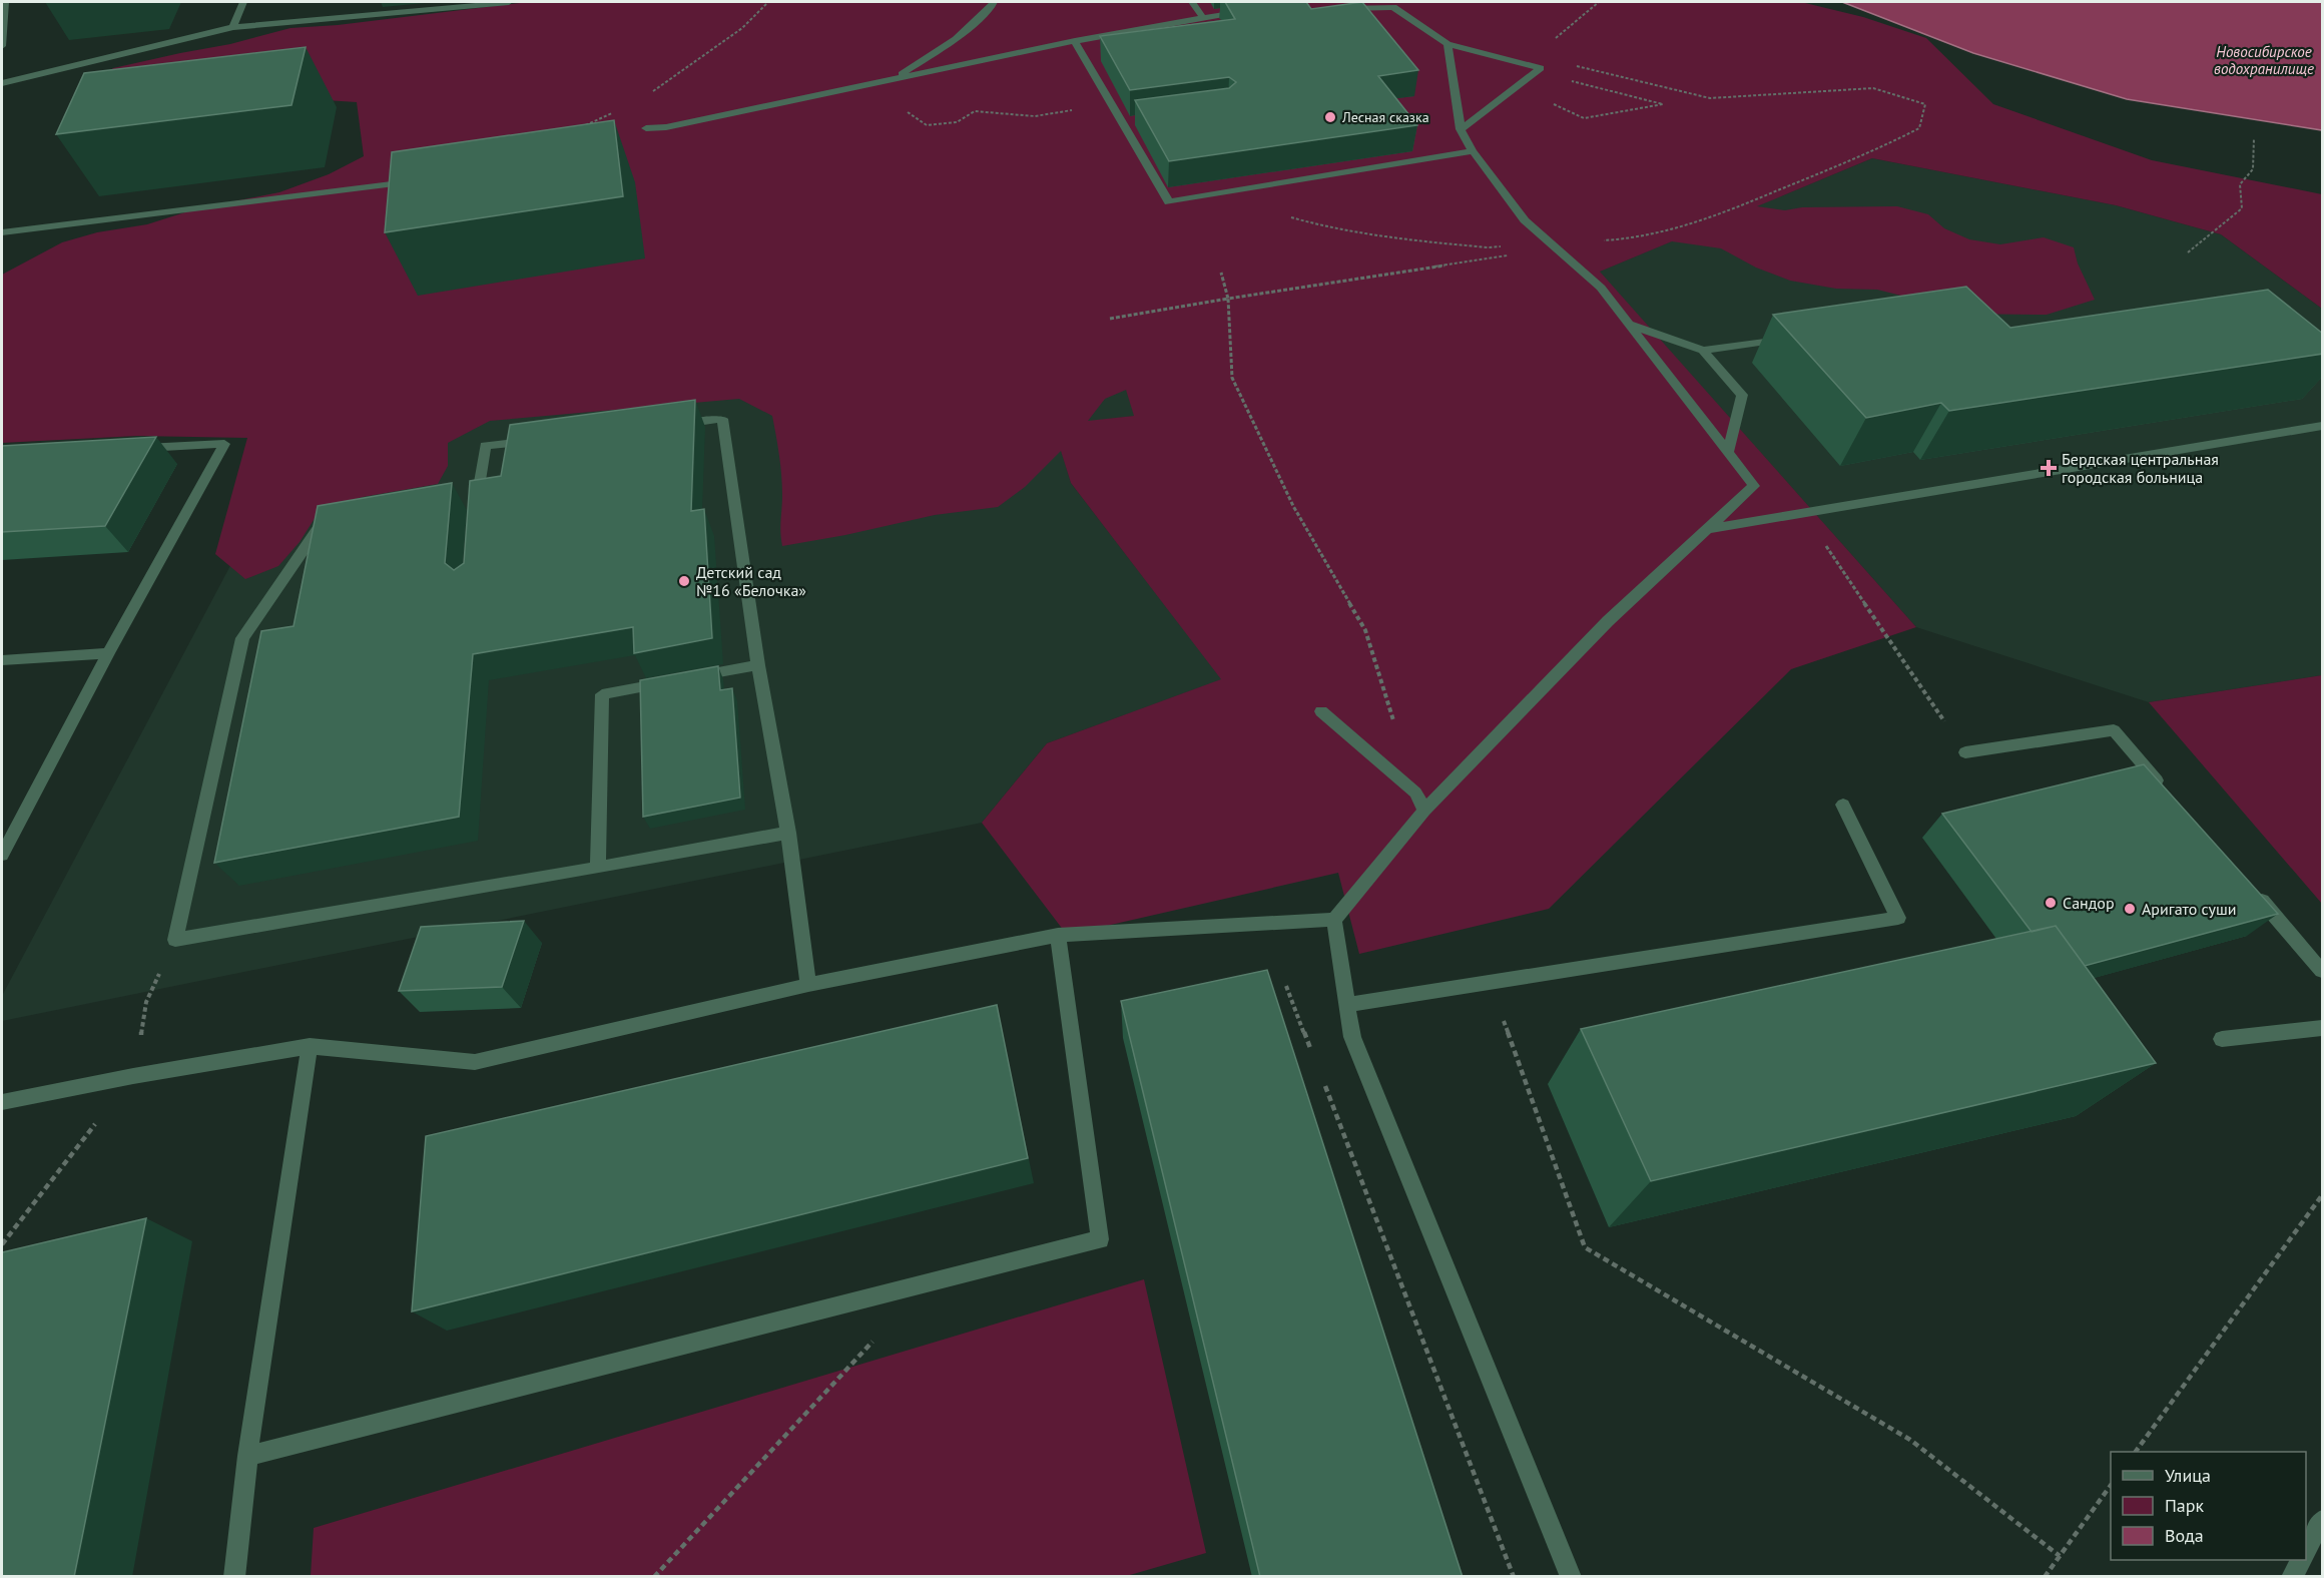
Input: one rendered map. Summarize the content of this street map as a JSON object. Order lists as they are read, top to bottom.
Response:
{
  "water": ["Новосибирское водохранилище"],
  "places": {
    "other": [
      "Лесная сказка",
      "Детский сад №16 «Белочка»",
      "Сандор",
      "Аригато суши"
    ],
    "health": ["Бердская центральная городская больница"]
  },
  "legend": ["Улица", "Парк", "Вода"]
}
